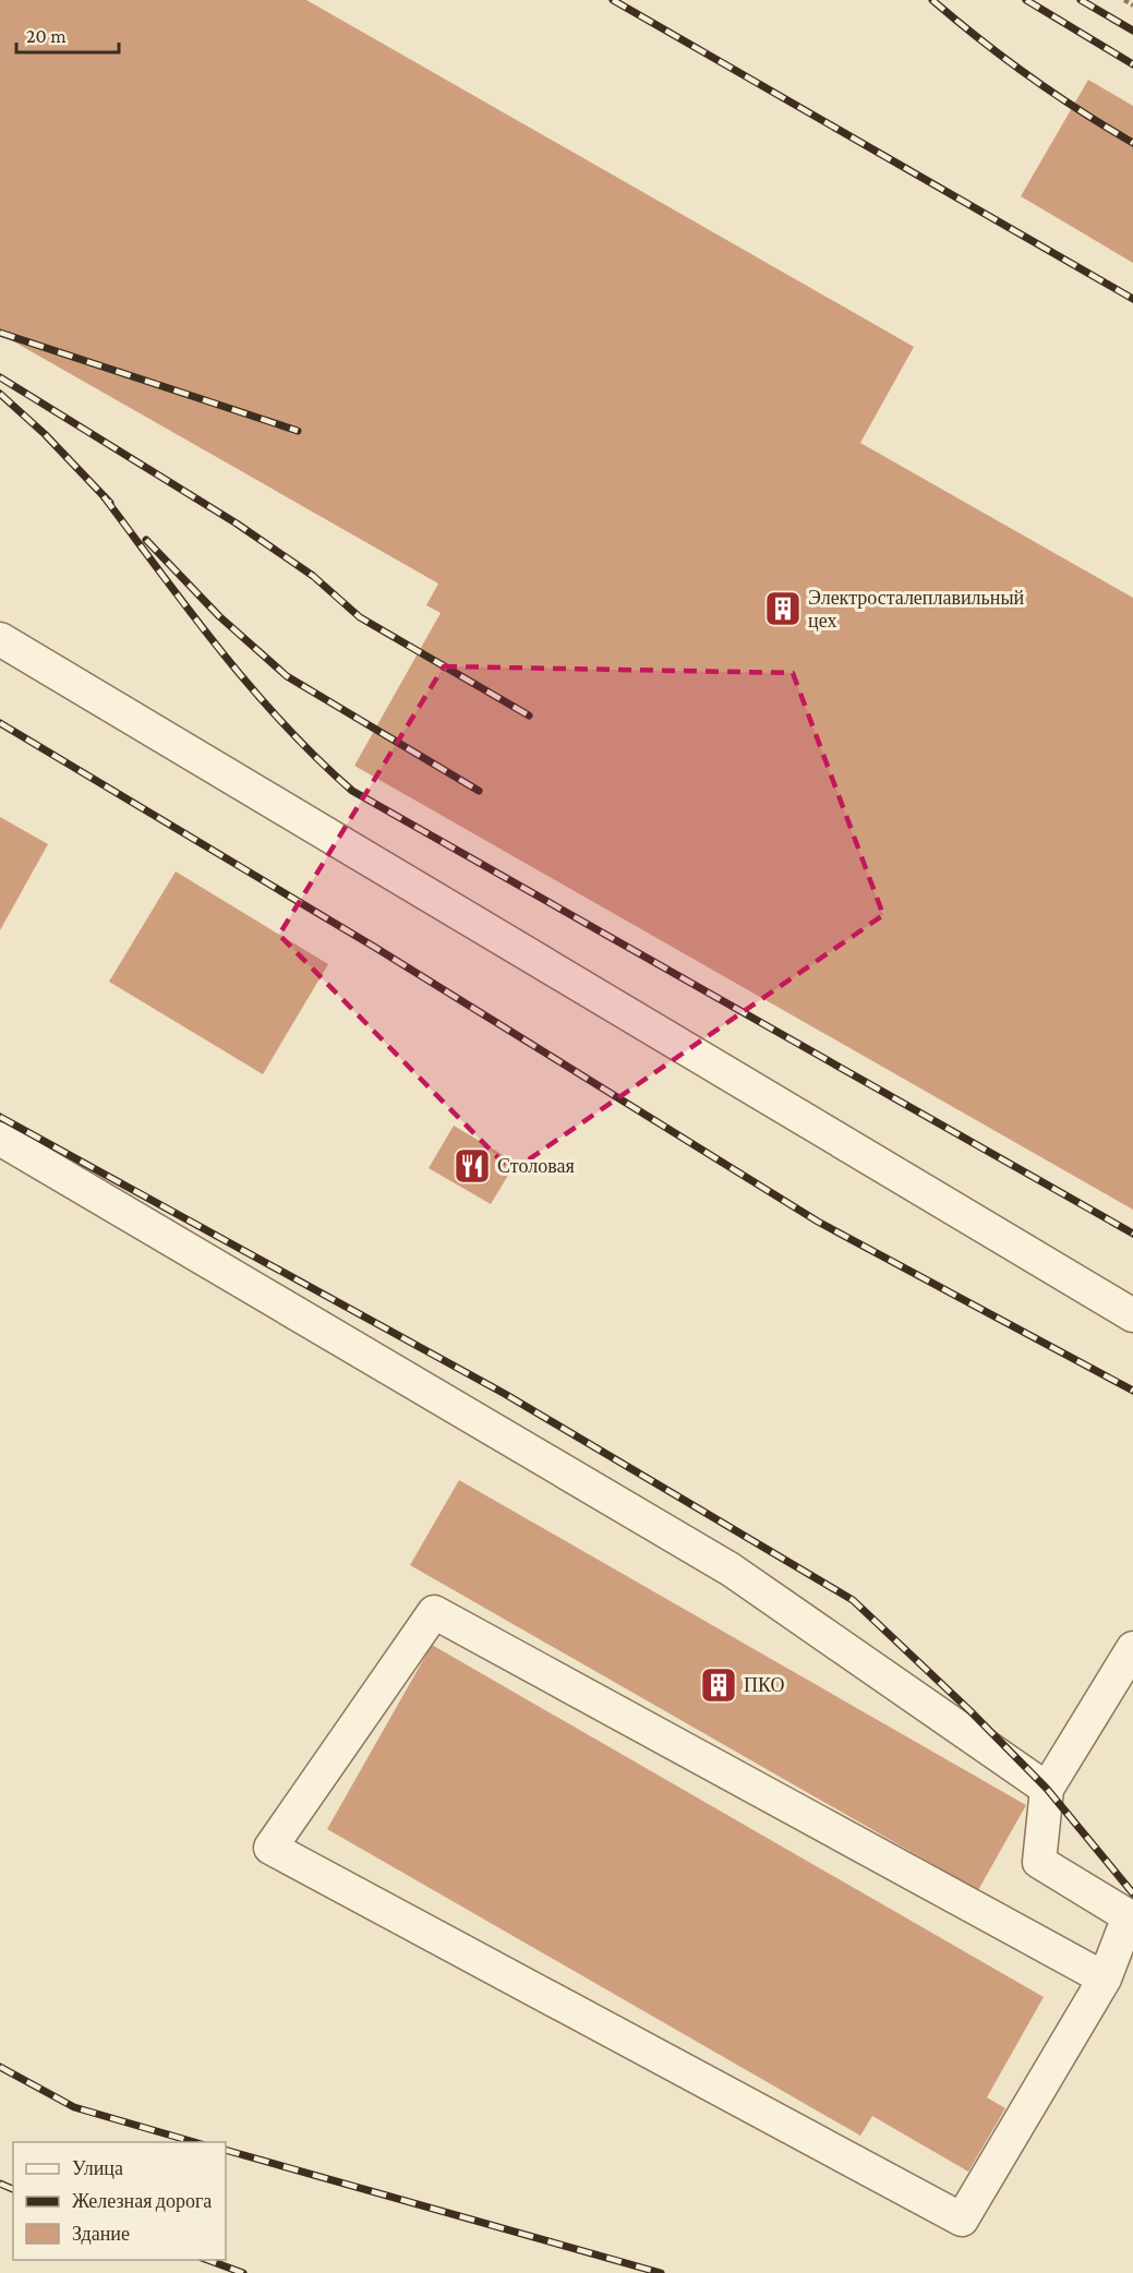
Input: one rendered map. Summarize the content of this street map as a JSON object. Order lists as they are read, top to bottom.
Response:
{
  "places": {
    "building": ["Электросталеплавильный цех", "ПКО"],
    "restaurant": ["Столовая"]
  },
  "legend": ["Улица", "Железная дорога", "Здание"],
  "scale_bar": "20 m"
}
